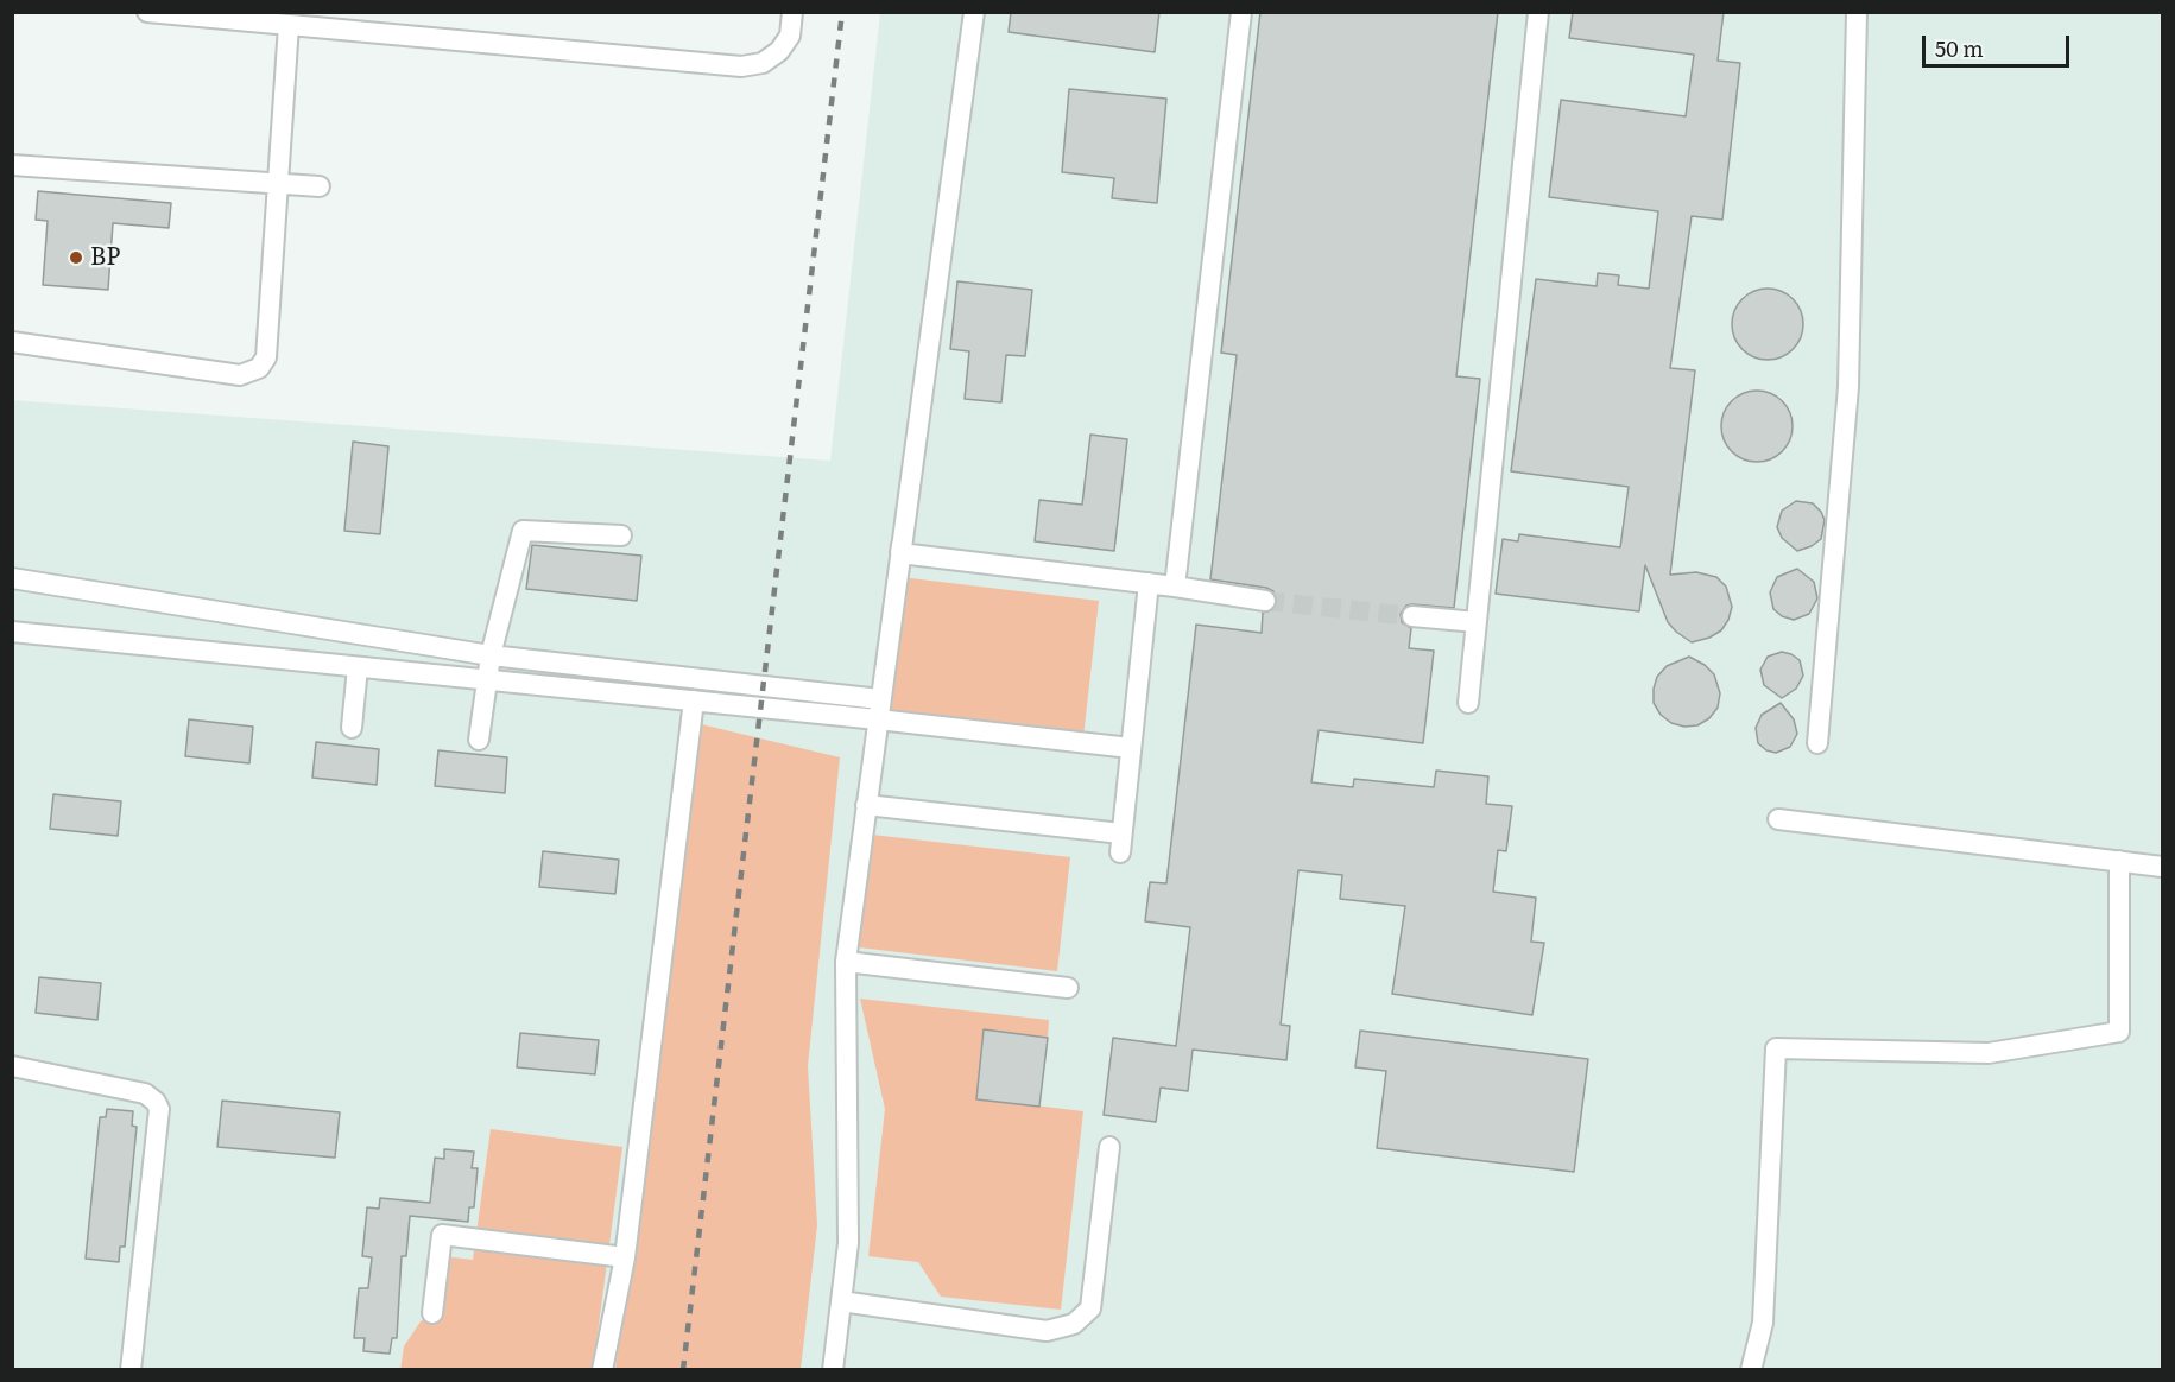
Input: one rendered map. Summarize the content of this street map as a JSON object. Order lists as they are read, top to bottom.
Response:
{
  "places": ["BP"],
  "scale_bar": "50 m"
}
